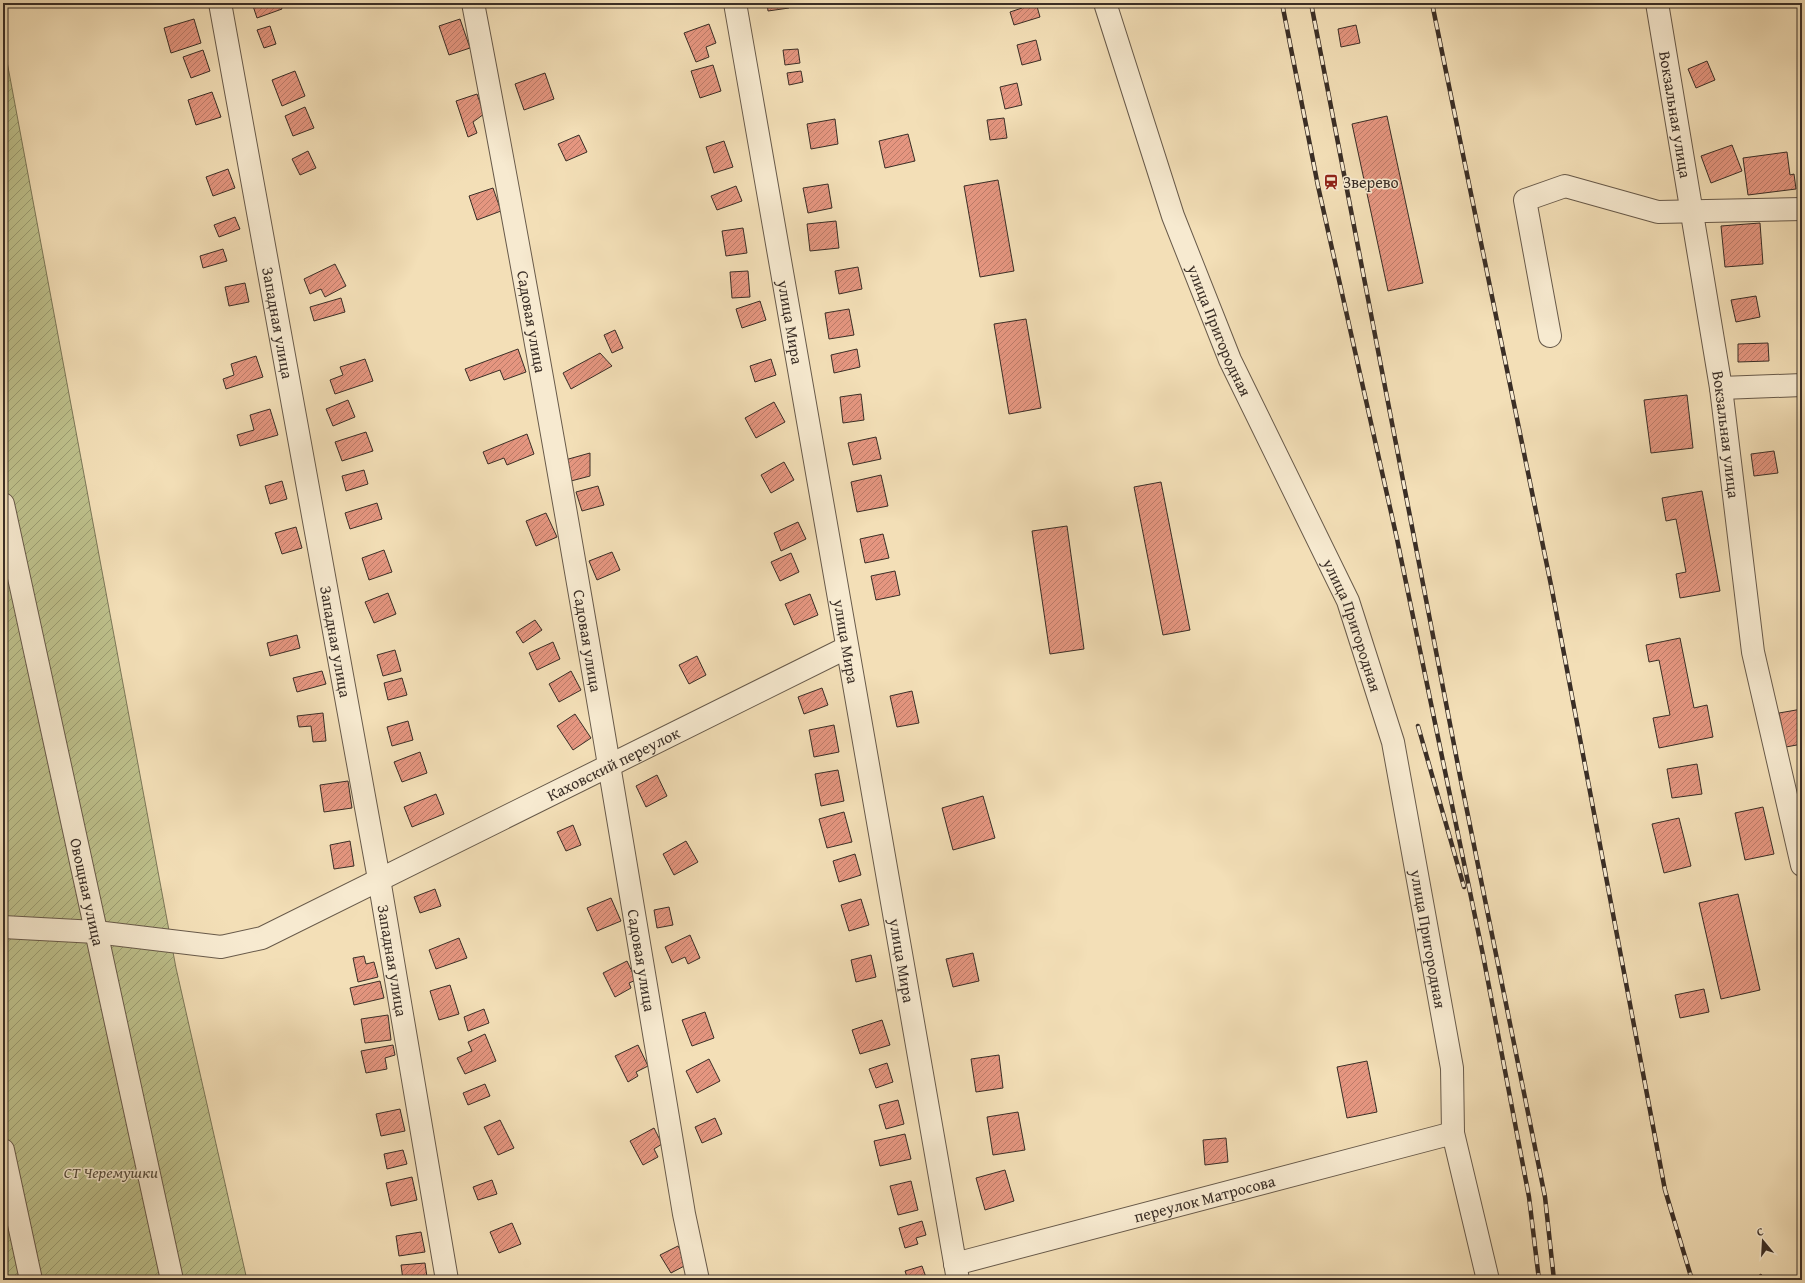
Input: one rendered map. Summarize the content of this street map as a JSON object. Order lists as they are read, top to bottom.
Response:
{
  "streets": {
    "street": [
      "Вокзальная улица",
      "Западная улица",
      "Садовая улица",
      "улица Мира",
      "улица Пригородная",
      "Каховский переулок",
      "Овощная улица",
      "переулок Матросова"
    ]
  },
  "crossings": [
    ["Западная улица", "Каховский переулок"],
    ["Садовая улица", "Каховский переулок"],
    ["улица Мира", "Каховский переулок"],
    ["улица Мира", "переулок Матросова"],
    ["улица Пригородная", "переулок Матросова"],
    ["Каховский переулок", "Овощная улица"]
  ],
  "parks": ["СТ Черемушки"],
  "places": {
    "station": ["Зверево"]
  },
  "north": "top"
}
